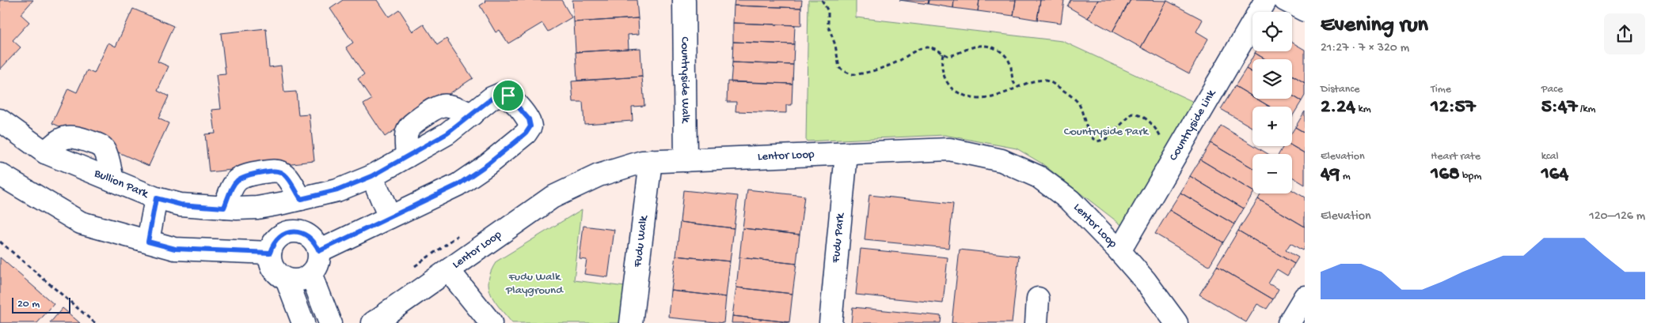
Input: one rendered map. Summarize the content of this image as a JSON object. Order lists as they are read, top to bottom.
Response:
{
  "streets": {
    "street": [
      "Countryside Walk",
      "Countryside Link",
      "Lentor Loop",
      "Bullion Park",
      "Fudu Park",
      "Fudu Walk"
    ]
  },
  "crossings": [
    ["Countryside Walk", "Lentor Loop"],
    ["Countryside Link", "Lentor Loop"],
    ["Lentor Loop", "Fudu Park"],
    ["Lentor Loop", "Fudu Walk"]
  ],
  "parks": ["Countryside Park", "Fudu Walk Playground"],
  "scale_bar": "20 m",
  "page": {
    "heading": ["Evening run", "21:27 · 7 × 320 m"],
    "map_buttons": ["+", "−"],
    "stats": [
      ["Distance", "2.24 km"],
      ["Time", "12:57"],
      ["Pace", "5:47 /km"],
      ["Elevation", "49 m"],
      ["Heart rate", "168 bpm"],
      ["kcal", "164"]
    ],
    "chart": ["Elevation", "120–126 m"],
    "scale": "20 m"
  }
}
